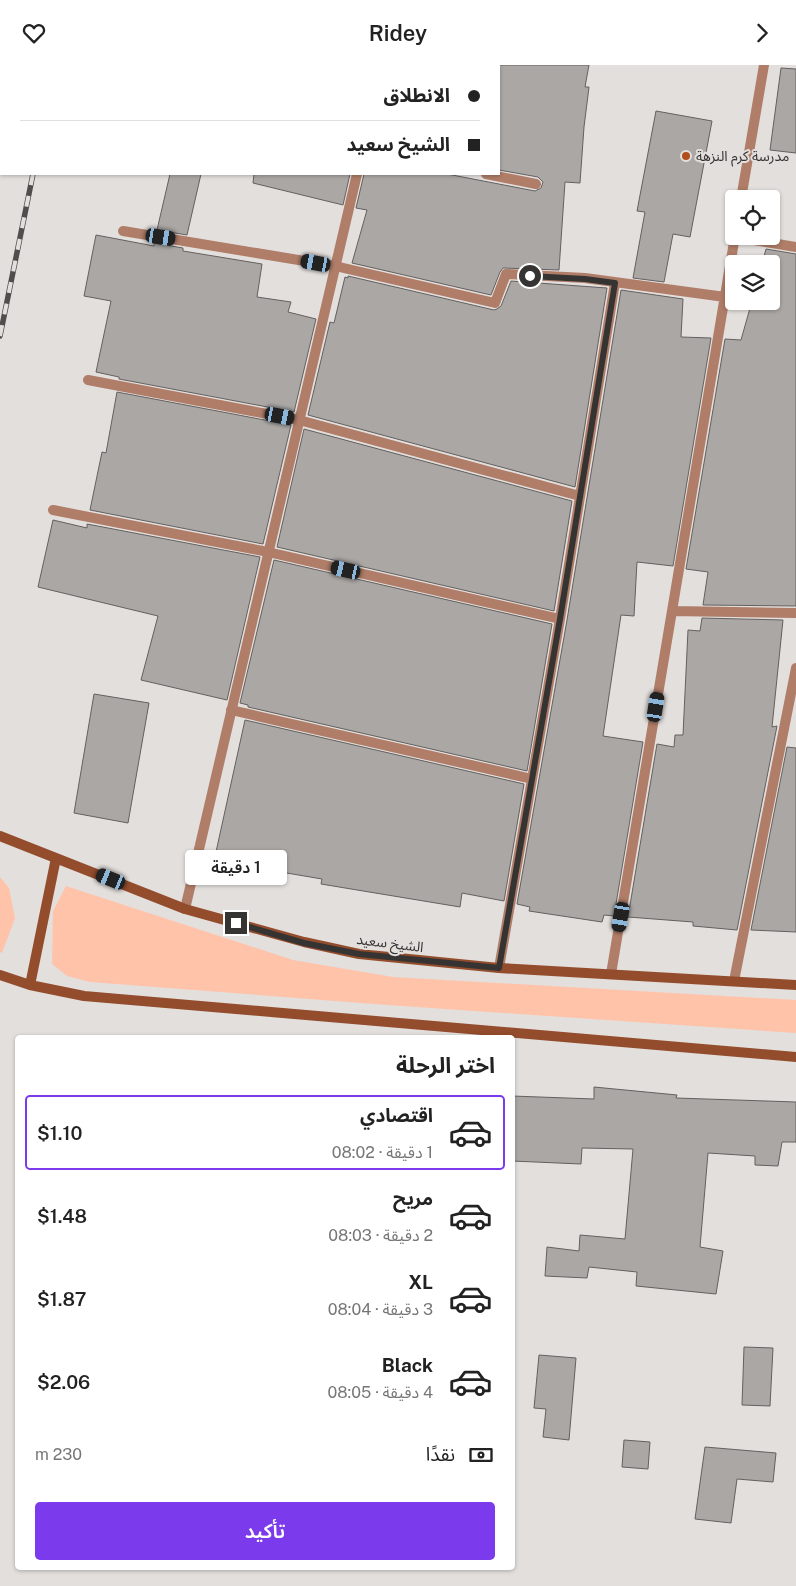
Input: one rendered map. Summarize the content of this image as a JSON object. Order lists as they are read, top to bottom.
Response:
{
  "streets": {
    "main road": ["الشيخ سعيد"]
  },
  "places": ["مدرسة كرم النزهة"],
  "page": {
    "header": "Ridey",
    "banner": ["الانطلاق", "الشيخ سعيد"],
    "bubble": "1 دقيقة",
    "heading": "اختر الرحلة",
    "list": [
      {
        "name": "اقتصادي",
        "note": "1 دقيقة · 08:02",
        "value": "$1.10"
      },
      {
        "name": "مريح",
        "note": "2 دقيقة · 08:03",
        "value": "$1.48"
      },
      {
        "name": "XL",
        "note": "3 دقيقة · 08:04",
        "value": "$1.87"
      },
      {
        "name": "Black",
        "note": "4 دقيقة · 08:05",
        "value": "$2.06"
      }
    ],
    "pay": ["نقدًا", "230 m"],
    "buttons": "تأكيد"
  }
}
